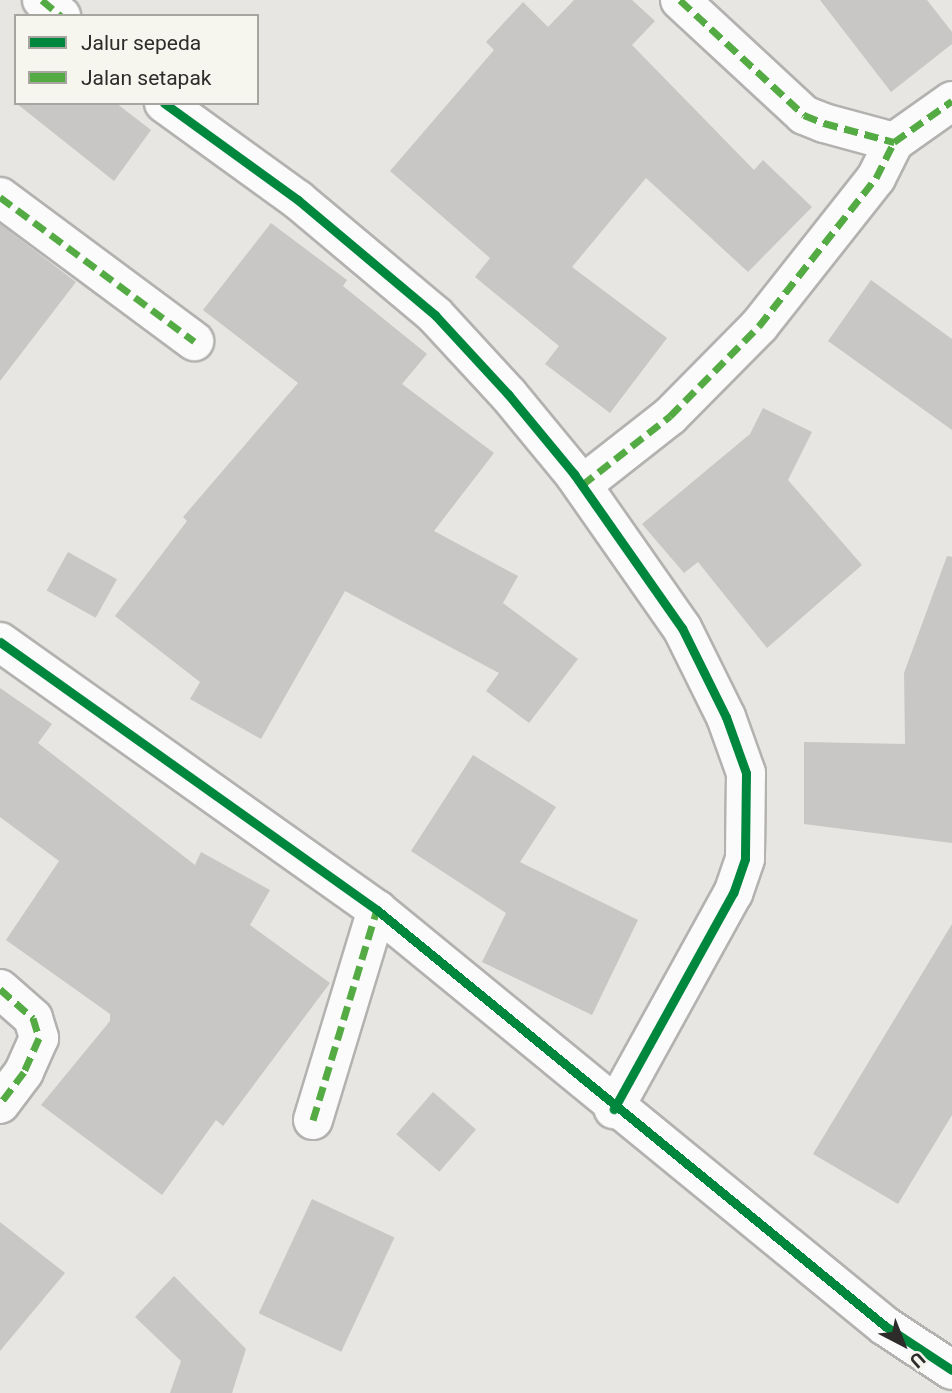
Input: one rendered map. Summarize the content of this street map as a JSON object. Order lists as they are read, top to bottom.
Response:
{
  "legend": ["Jalur sepeda", "Jalan setapak"],
  "north": "bottom right"
}
